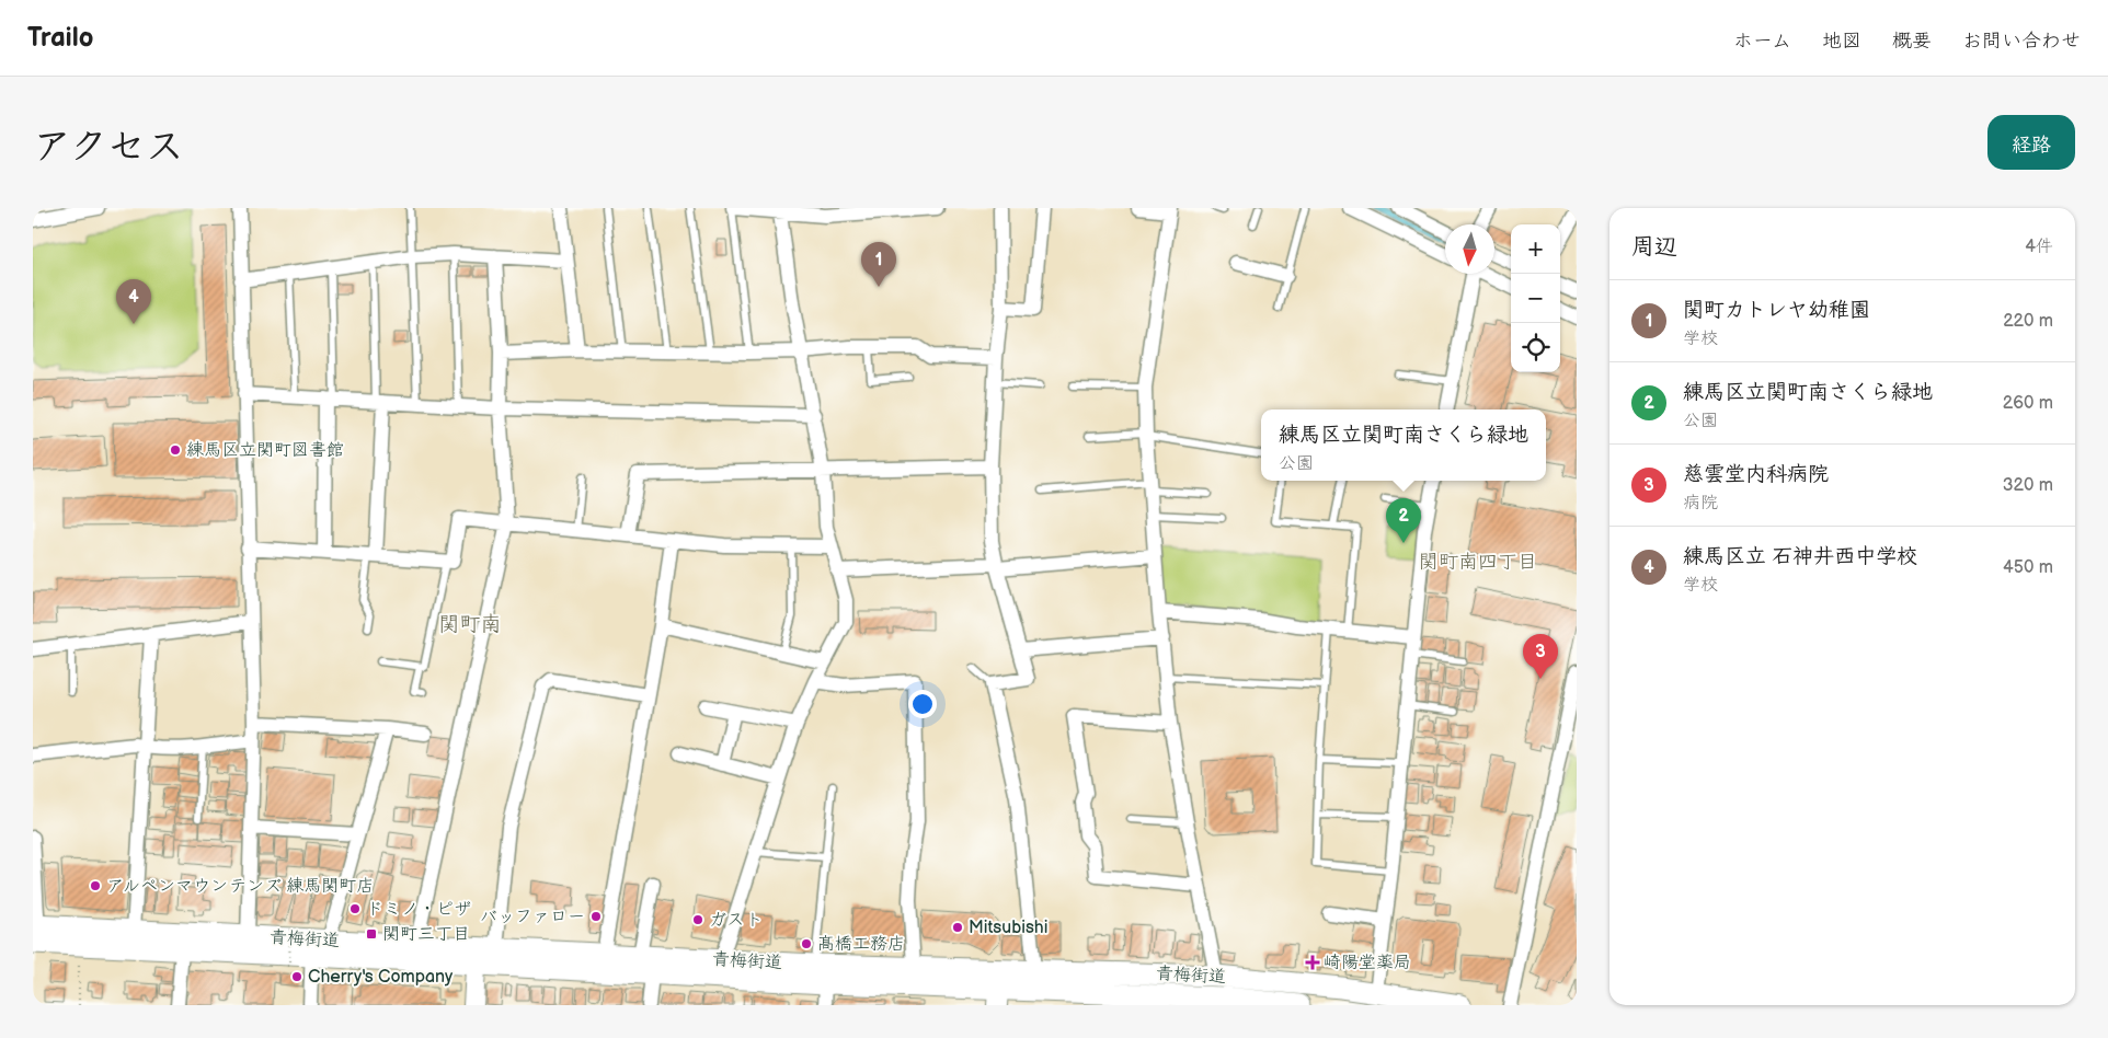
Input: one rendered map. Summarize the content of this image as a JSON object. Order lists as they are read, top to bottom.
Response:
{
  "streets": {
    "main road": ["青梅街道"]
  },
  "districts": ["関町南四丁目", "関町南"],
  "places": {
    "other": [
      "練馬区立関町図書館",
      "アルペンマウンテンズ 練馬関町店",
      "ドミノ・ピザ",
      "バッファロー",
      "ガスト",
      "Mitsubishi",
      "髙橋工務店",
      "Cherry's Company"
    ],
    "transit": ["関町三丁目"],
    "health": ["崎陽堂薬局"]
  },
  "north": "bottom",
  "page": {
    "header": "Trailo",
    "nav": [
      "ホーム",
      "地図",
      "概要",
      "お問い合わせ"
    ],
    "title": "アクセス",
    "buttons": "経路",
    "heading": ["周辺", "4件"],
    "map_buttons": ["+", "−"],
    "pins": [
      "1",
      "4",
      "2",
      "3"
    ],
    "list": [
      {
        "mark": "1",
        "name": "関町カトレヤ幼稚園",
        "note": "学校",
        "value": "220 m"
      },
      {
        "mark": "2",
        "name": "練馬区立関町南さくら緑地",
        "note": "公園",
        "value": "260 m"
      },
      {
        "mark": "3",
        "name": "慈雲堂内科病院",
        "note": "病院",
        "value": "320 m"
      },
      {
        "mark": "4",
        "name": "練馬区立 石神井西中学校",
        "note": "学校",
        "value": "450 m"
      }
    ],
    "popup": ["練馬区立関町南さくら緑地", "公園"]
  }
}
